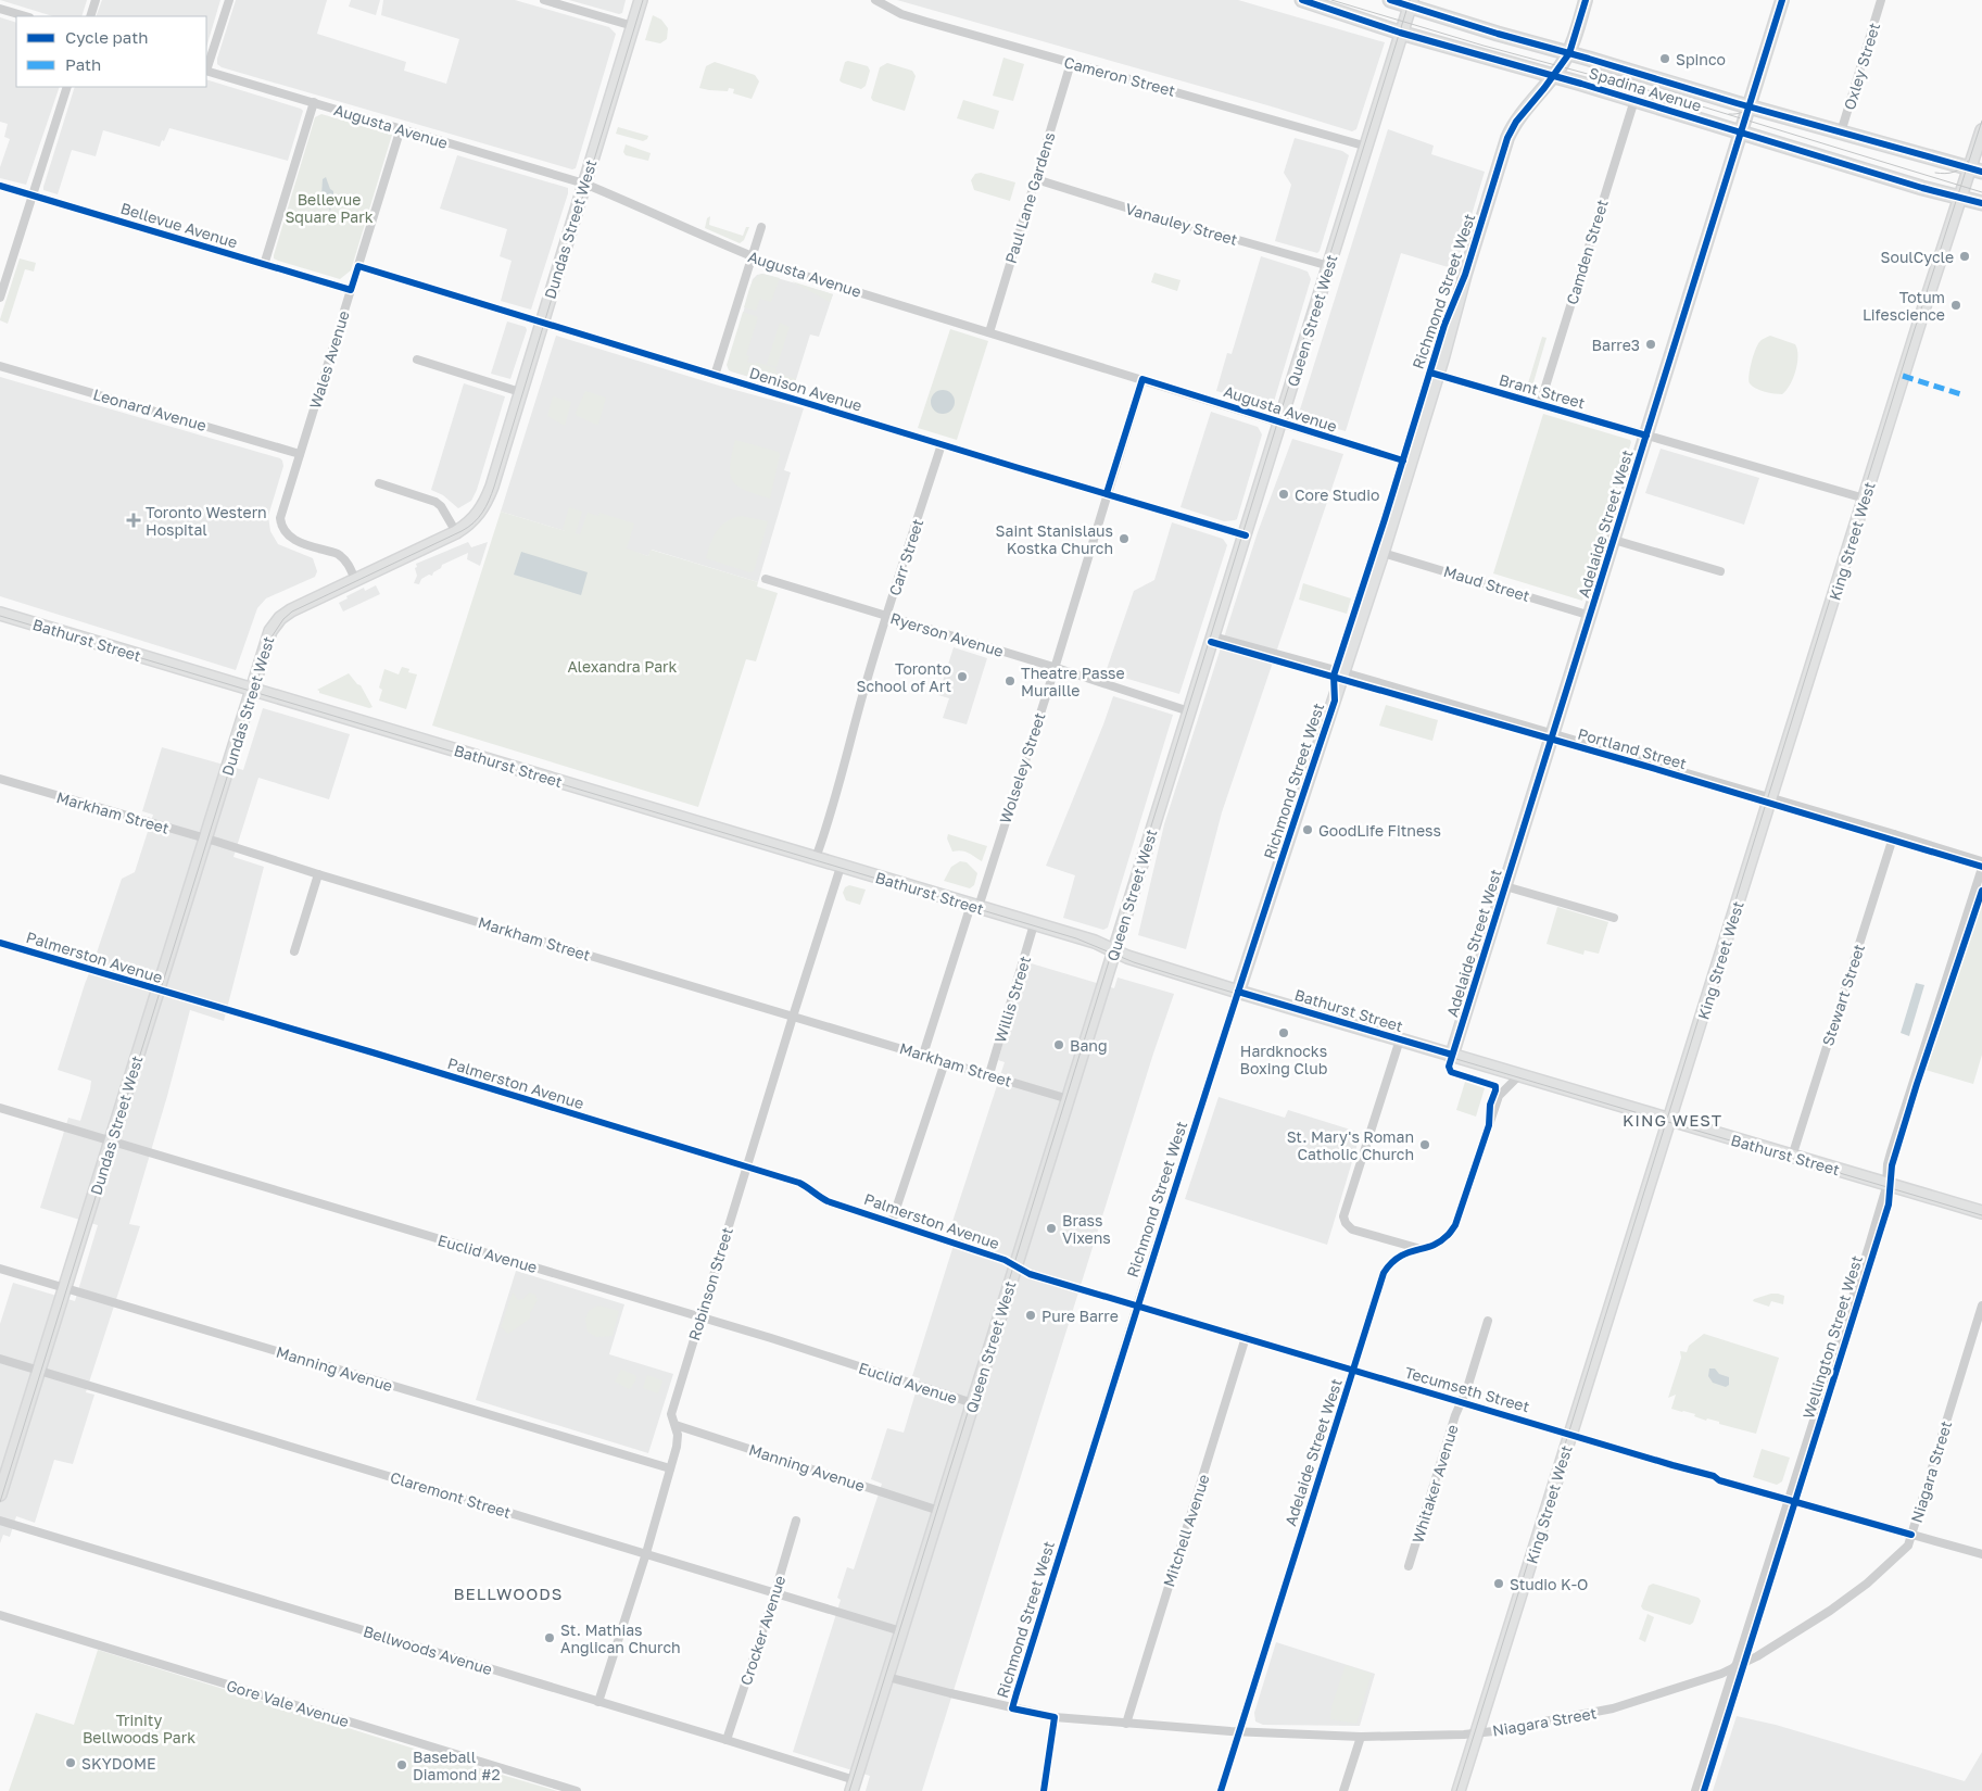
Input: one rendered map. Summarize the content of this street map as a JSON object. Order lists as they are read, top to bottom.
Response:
{
  "streets": {
    "main road": [
      "Spadina Avenue",
      "Dundas Street West",
      "Richmond Street West",
      "Queen Street West",
      "Adelaide Street West",
      "King Street West",
      "Bathurst Street"
    ],
    "street": [
      "Oxley Street",
      "Cameron Street",
      "Augusta Avenue",
      "Paul Lane Gardens",
      "Vanauley Street",
      "Bellevue Avenue",
      "Camden Street",
      "Wales Avenue",
      "Denison Avenue",
      "Brant Street",
      "Leonard Avenue",
      "Carr Street",
      "Maud Street",
      "Ryerson Avenue",
      "Portland Street",
      "Wolseley Street",
      "Markham Street",
      "Palmerston Avenue",
      "Stewart Street",
      "Willis Street",
      "Euclid Avenue",
      "Robinson Street",
      "Wellington Street West",
      "Manning Avenue",
      "Tecumseth Street",
      "Niagara Street",
      "Whitaker Avenue",
      "Claremont Street",
      "Mitchell Avenue",
      "Crocker Avenue",
      "Bellwoods Avenue",
      "Gore Vale Avenue"
    ]
  },
  "crossings": [
    ["Oxley Street", "Spadina Avenue"],
    ["Cameron Street", "Paul Lane Gardens"],
    ["Cameron Street", "Queen Street West"],
    ["Spadina Avenue", "Camden Street"],
    ["Spadina Avenue", "Richmond Street West"],
    ["Spadina Avenue", "Queen Street West"],
    ["Spadina Avenue", "Adelaide Street West"],
    ["Spadina Avenue", "King Street West"],
    ["Augusta Avenue", "Paul Lane Gardens"],
    ["Augusta Avenue", "Dundas Street West"],
    ["Augusta Avenue", "Richmond Street West"],
    ["Augusta Avenue", "Queen Street West"],
    ["Augusta Avenue", "Wales Avenue"],
    ["Augusta Avenue", "Wolseley Street"],
    ["Paul Lane Gardens", "Vanauley Street"],
    ["Vanauley Street", "Queen Street West"],
    ["Bellevue Avenue", "Wales Avenue"],
    ["Dundas Street West", "Wales Avenue"],
    ["Dundas Street West", "Denison Avenue"],
    ["Dundas Street West", "Bathurst Street"],
    ["Dundas Street West", "Markham Street"],
    ["Dundas Street West", "Palmerston Avenue"],
    ["Dundas Street West", "Euclid Avenue"],
    ["Dundas Street West", "Manning Avenue"],
    ["Dundas Street West", "Claremont Street"],
    ["Camden Street", "Brant Street"],
    ["Richmond Street West", "Brant Street"],
    ["Richmond Street West", "Maud Street"],
    ["Richmond Street West", "Bathurst Street"],
    ["Richmond Street West", "Portland Street"],
    ["Richmond Street West", "Tecumseth Street"],
    ["Richmond Street West", "Niagara Street"],
    ["Queen Street West", "Denison Avenue"],
    ["Queen Street West", "Ryerson Avenue"],
    ["Queen Street West", "Bathurst Street"],
    ["Queen Street West", "Portland Street"],
    ["Queen Street West", "Markham Street"],
    ["Queen Street West", "Palmerston Avenue"],
    ["Queen Street West", "Euclid Avenue"],
    ["Queen Street West", "Manning Avenue"],
    ["Queen Street West", "Tecumseth Street"],
    ["Queen Street West", "Niagara Street"],
    ["Queen Street West", "Claremont Street"],
    ["Queen Street West", "Bellwoods Avenue"],
    ["Wales Avenue", "Denison Avenue"],
    ["Wales Avenue", "Leonard Avenue"],
    ["Denison Avenue", "Carr Street"],
    ["Denison Avenue", "Wolseley Street"],
    ["Brant Street", "Adelaide Street West"],
    ["Brant Street", "King Street West"],
    ["Adelaide Street West", "Maud Street"],
    ["Adelaide Street West", "Bathurst Street"],
    ["Adelaide Street West", "Portland Street"],
    ["Adelaide Street West", "Tecumseth Street"],
    ["Adelaide Street West", "Niagara Street"],
    ["King Street West", "Bathurst Street"],
    ["King Street West", "Portland Street"],
    ["King Street West", "Tecumseth Street"],
    ["King Street West", "Niagara Street"],
    ["Carr Street", "Ryerson Avenue"],
    ["Carr Street", "Bathurst Street"],
    ["Ryerson Avenue", "Wolseley Street"],
    ["Bathurst Street", "Wolseley Street"],
    ["Bathurst Street", "Stewart Street"],
    ["Bathurst Street", "Willis Street"],
    ["Bathurst Street", "Robinson Street"],
    ["Bathurst Street", "Wellington Street West"],
    ["Portland Street", "Stewart Street"],
    ["Portland Street", "Wellington Street West"],
    ["Wolseley Street", "Markham Street"],
    ["Markham Street", "Willis Street"],
    ["Markham Street", "Robinson Street"],
    ["Palmerston Avenue", "Robinson Street"],
    ["Palmerston Avenue", "Tecumseth Street"],
    ["Euclid Avenue", "Robinson Street"],
    ["Robinson Street", "Manning Avenue"],
    ["Robinson Street", "Claremont Street"],
    ["Robinson Street", "Bellwoods Avenue"],
    ["Wellington Street West", "Tecumseth Street"],
    ["Wellington Street West", "Niagara Street"],
    ["Tecumseth Street", "Niagara Street"],
    ["Tecumseth Street", "Whitaker Avenue"],
    ["Tecumseth Street", "Mitchell Avenue"],
    ["Niagara Street", "Mitchell Avenue"],
    ["Claremont Street", "Crocker Avenue"],
    ["Crocker Avenue", "Bellwoods Avenue"]
  ],
  "districts": ["KING WEST", "BELLWOODS"],
  "parks": ["Bellevue Square Park", "Alexandra Park", "Trinity Bellwoods Park"],
  "places": {
    "other": [
      "Spinco",
      "SoulCycle",
      "Totum Lifescience",
      "Barre3",
      "Core Studio",
      "Saint Stanislaus Kostka Church",
      "Toronto School of Art",
      "Theatre Passe Muraille",
      "GoodLife Fitness",
      "Hardknocks Boxing Club",
      "Bang",
      "St. Mary's Roman Catholic Church",
      "Brass Vixens",
      "Pure Barre",
      "Studio K-O",
      "St. Mathias Anglican Church",
      "SKYDOME",
      "Baseball Diamond #2"
    ],
    "health": ["Toronto Western Hospital"]
  },
  "legend": ["Cycle path", "Path"]
}
